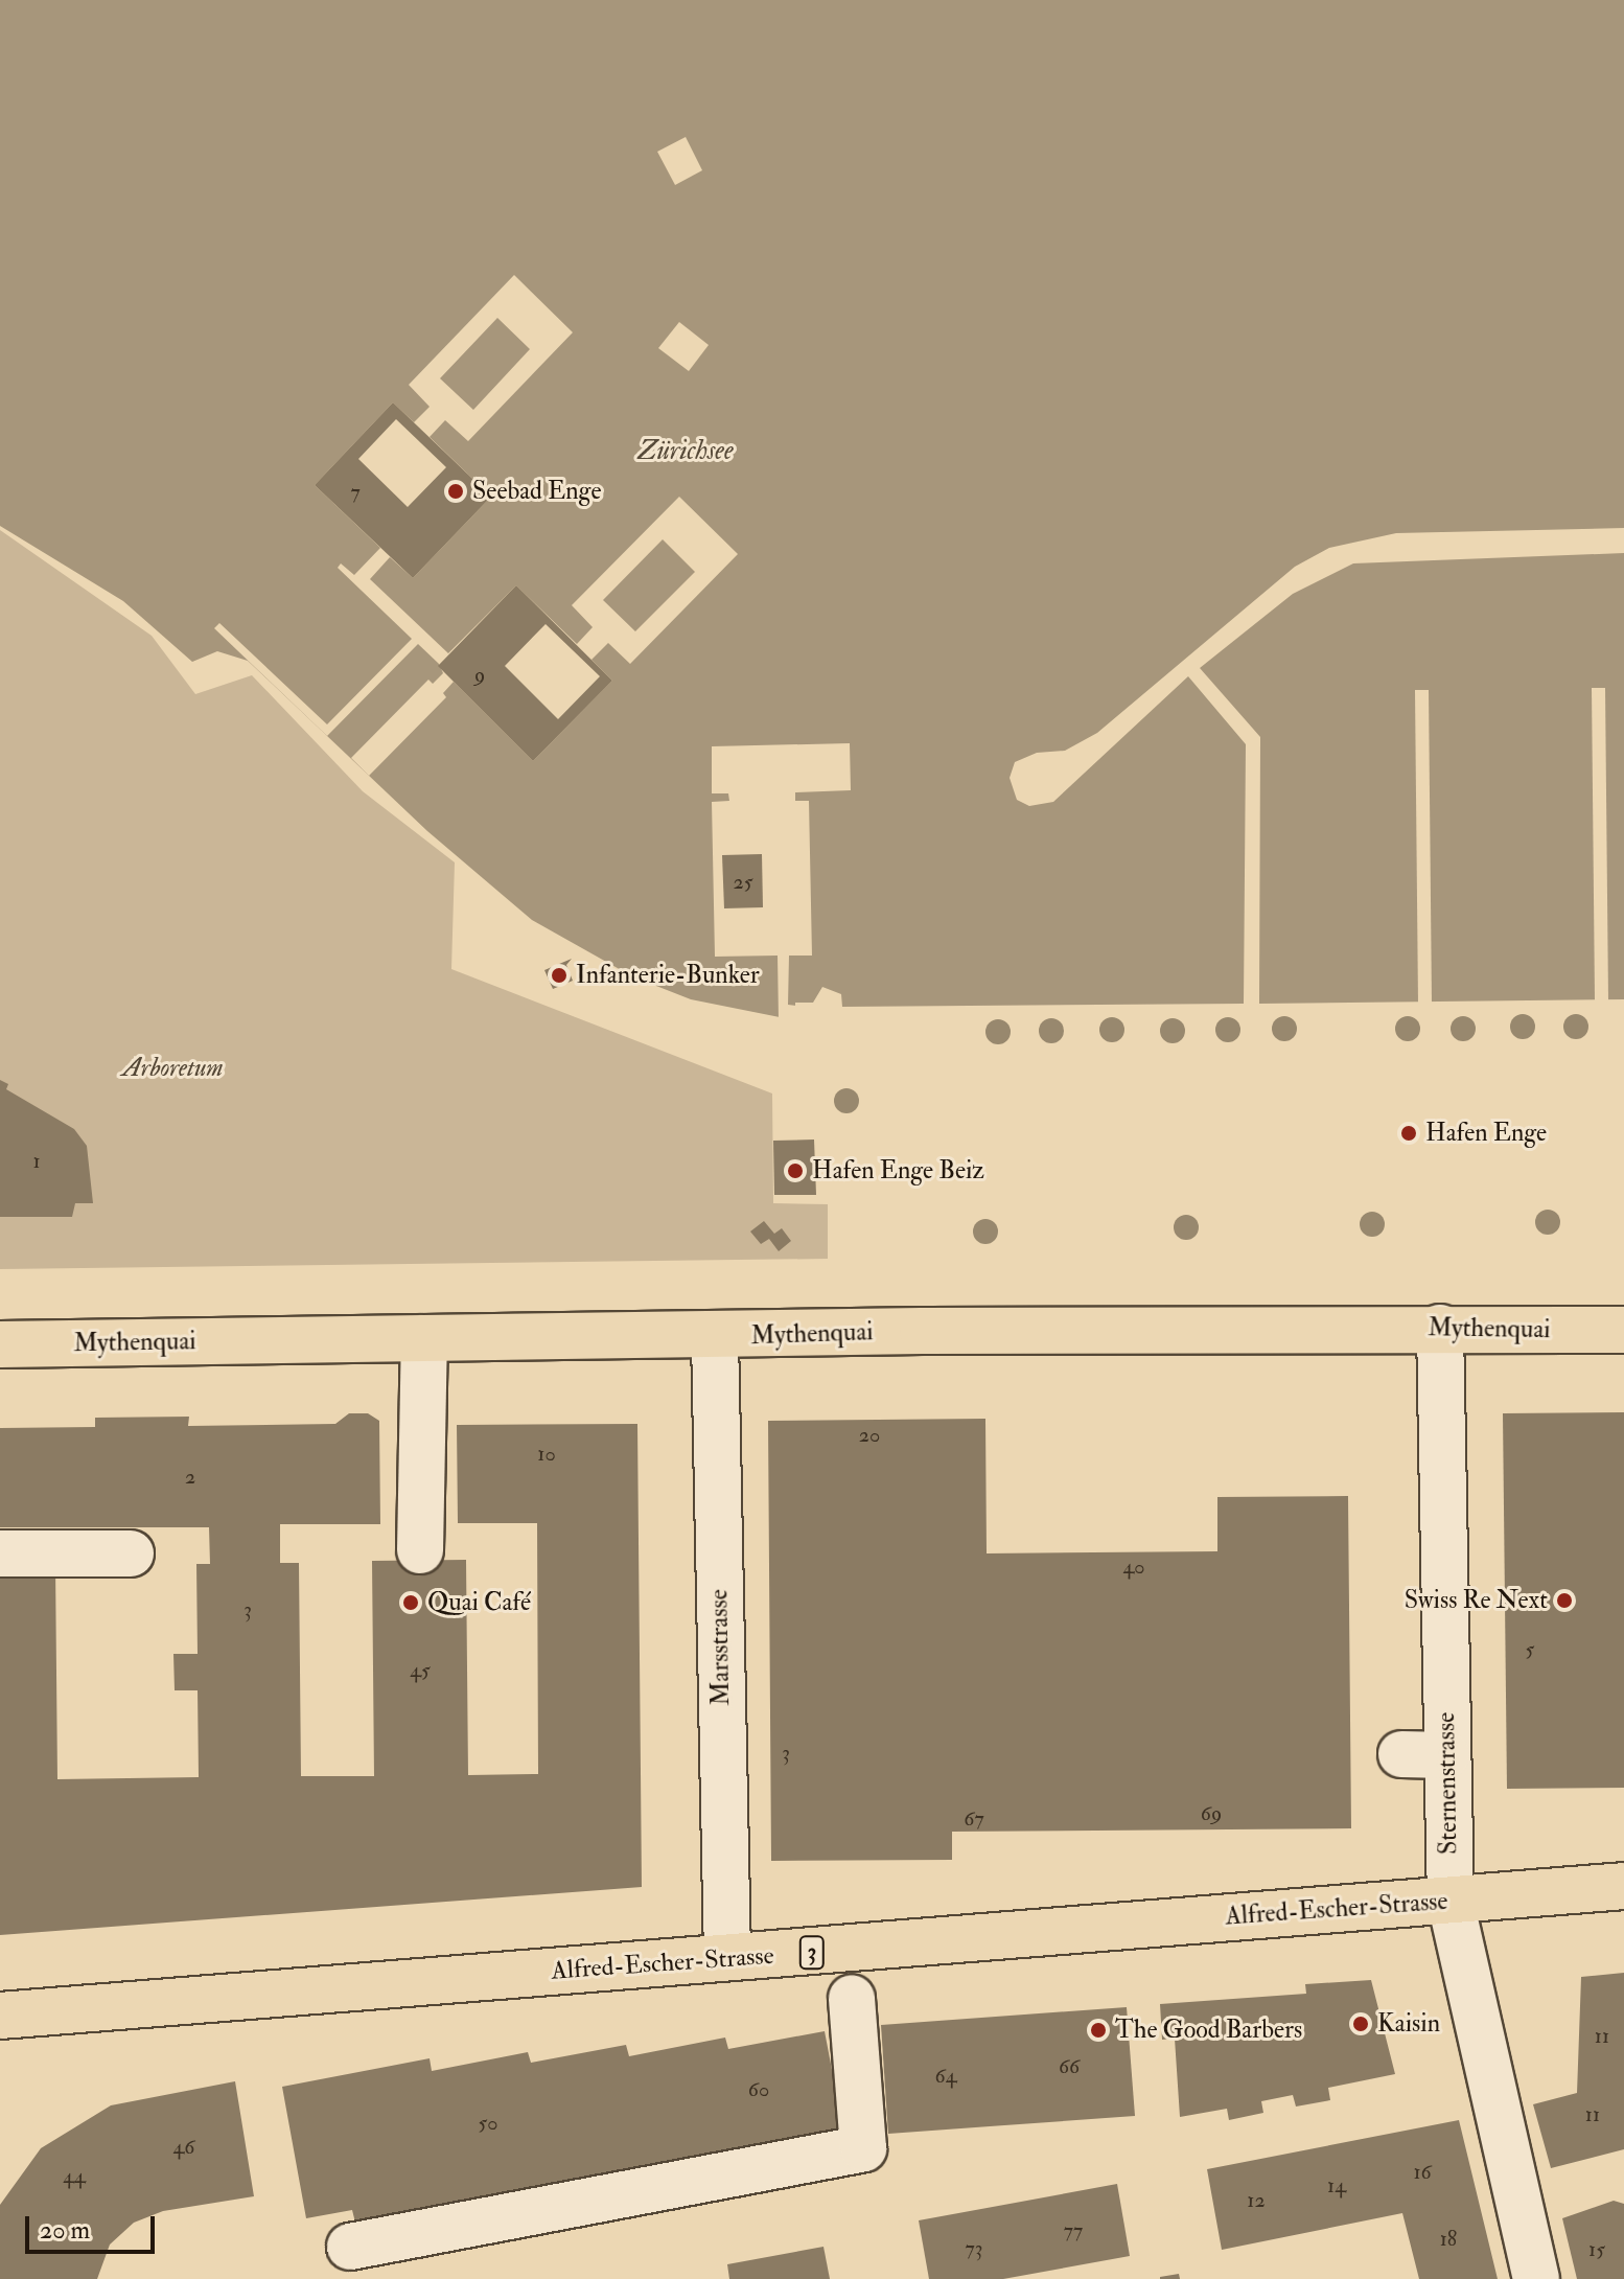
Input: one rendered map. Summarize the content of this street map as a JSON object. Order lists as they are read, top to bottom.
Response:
{
  "streets": {
    "main road": ["Mythenquai", "Alfred-Escher-Strasse", "3"],
    "street": ["Marsstrasse", "Sternenstrasse"]
  },
  "crossings": [
    ["Mythenquai", "Marsstrasse"],
    ["Mythenquai", "Sternenstrasse"],
    ["Marsstrasse", "Alfred-Escher-Strasse"],
    ["Sternenstrasse", "Alfred-Escher-Strasse"]
  ],
  "water": ["Zürichsee"],
  "parks": ["Arboretum"],
  "places": [
    "Seebad Enge",
    "Infanterie-Bunker",
    "Hafen Enge",
    "Hafen Enge Beiz",
    "Swiss Re Next",
    "Quai Café",
    "Kaisin",
    "The Good Barbers"
  ],
  "house_numbers": [
    "7",
    "9",
    "25",
    "1",
    "20",
    "10",
    "2",
    "40",
    "3",
    "5",
    "45",
    "3",
    "69",
    "67",
    "11",
    "66",
    "64",
    "60",
    "11",
    "50",
    "46",
    "16",
    "44",
    "14",
    "12",
    "77",
    "18",
    "73",
    "15"
  ],
  "scale_bar": "20 m"
}
